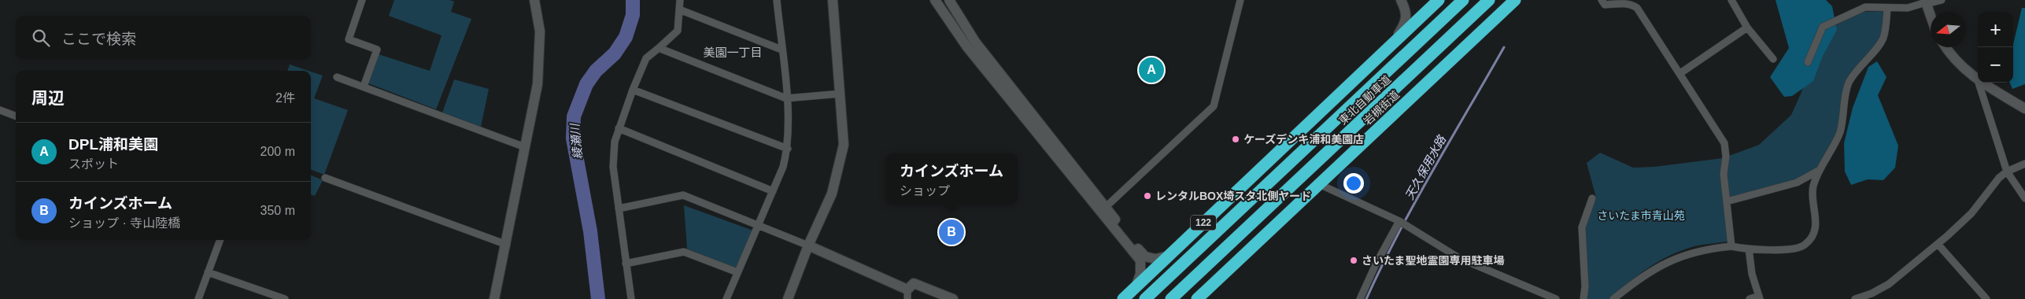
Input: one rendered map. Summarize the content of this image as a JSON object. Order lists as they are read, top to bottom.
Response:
{
  "streets": {
    "highway": ["東北自動車道", "岩槻街道", "122"]
  },
  "districts": ["美園一丁目"],
  "water": ["綾瀬川", "天久保用水路"],
  "parks": ["さいたま市青山苑"],
  "places": ["ケーズデンキ浦和美園店", "レンタルBOX埼スタ北側ヤード", "さいたま聖地霊園専用駐車場"],
  "north": "left",
  "page": {
    "map_buttons": ["+", "−"],
    "search": "ここで検索",
    "pins": ["A", "B"],
    "heading": ["周辺", "2件"],
    "list": [
      {
        "mark": "A",
        "name": "DPL浦和美園",
        "note": "スポット",
        "value": "200 m"
      },
      {
        "mark": "B",
        "name": "カインズホーム",
        "note": "ショップ · 寺山陸橋",
        "value": "350 m"
      }
    ],
    "popup": ["カインズホーム", "ショップ"]
  }
}
